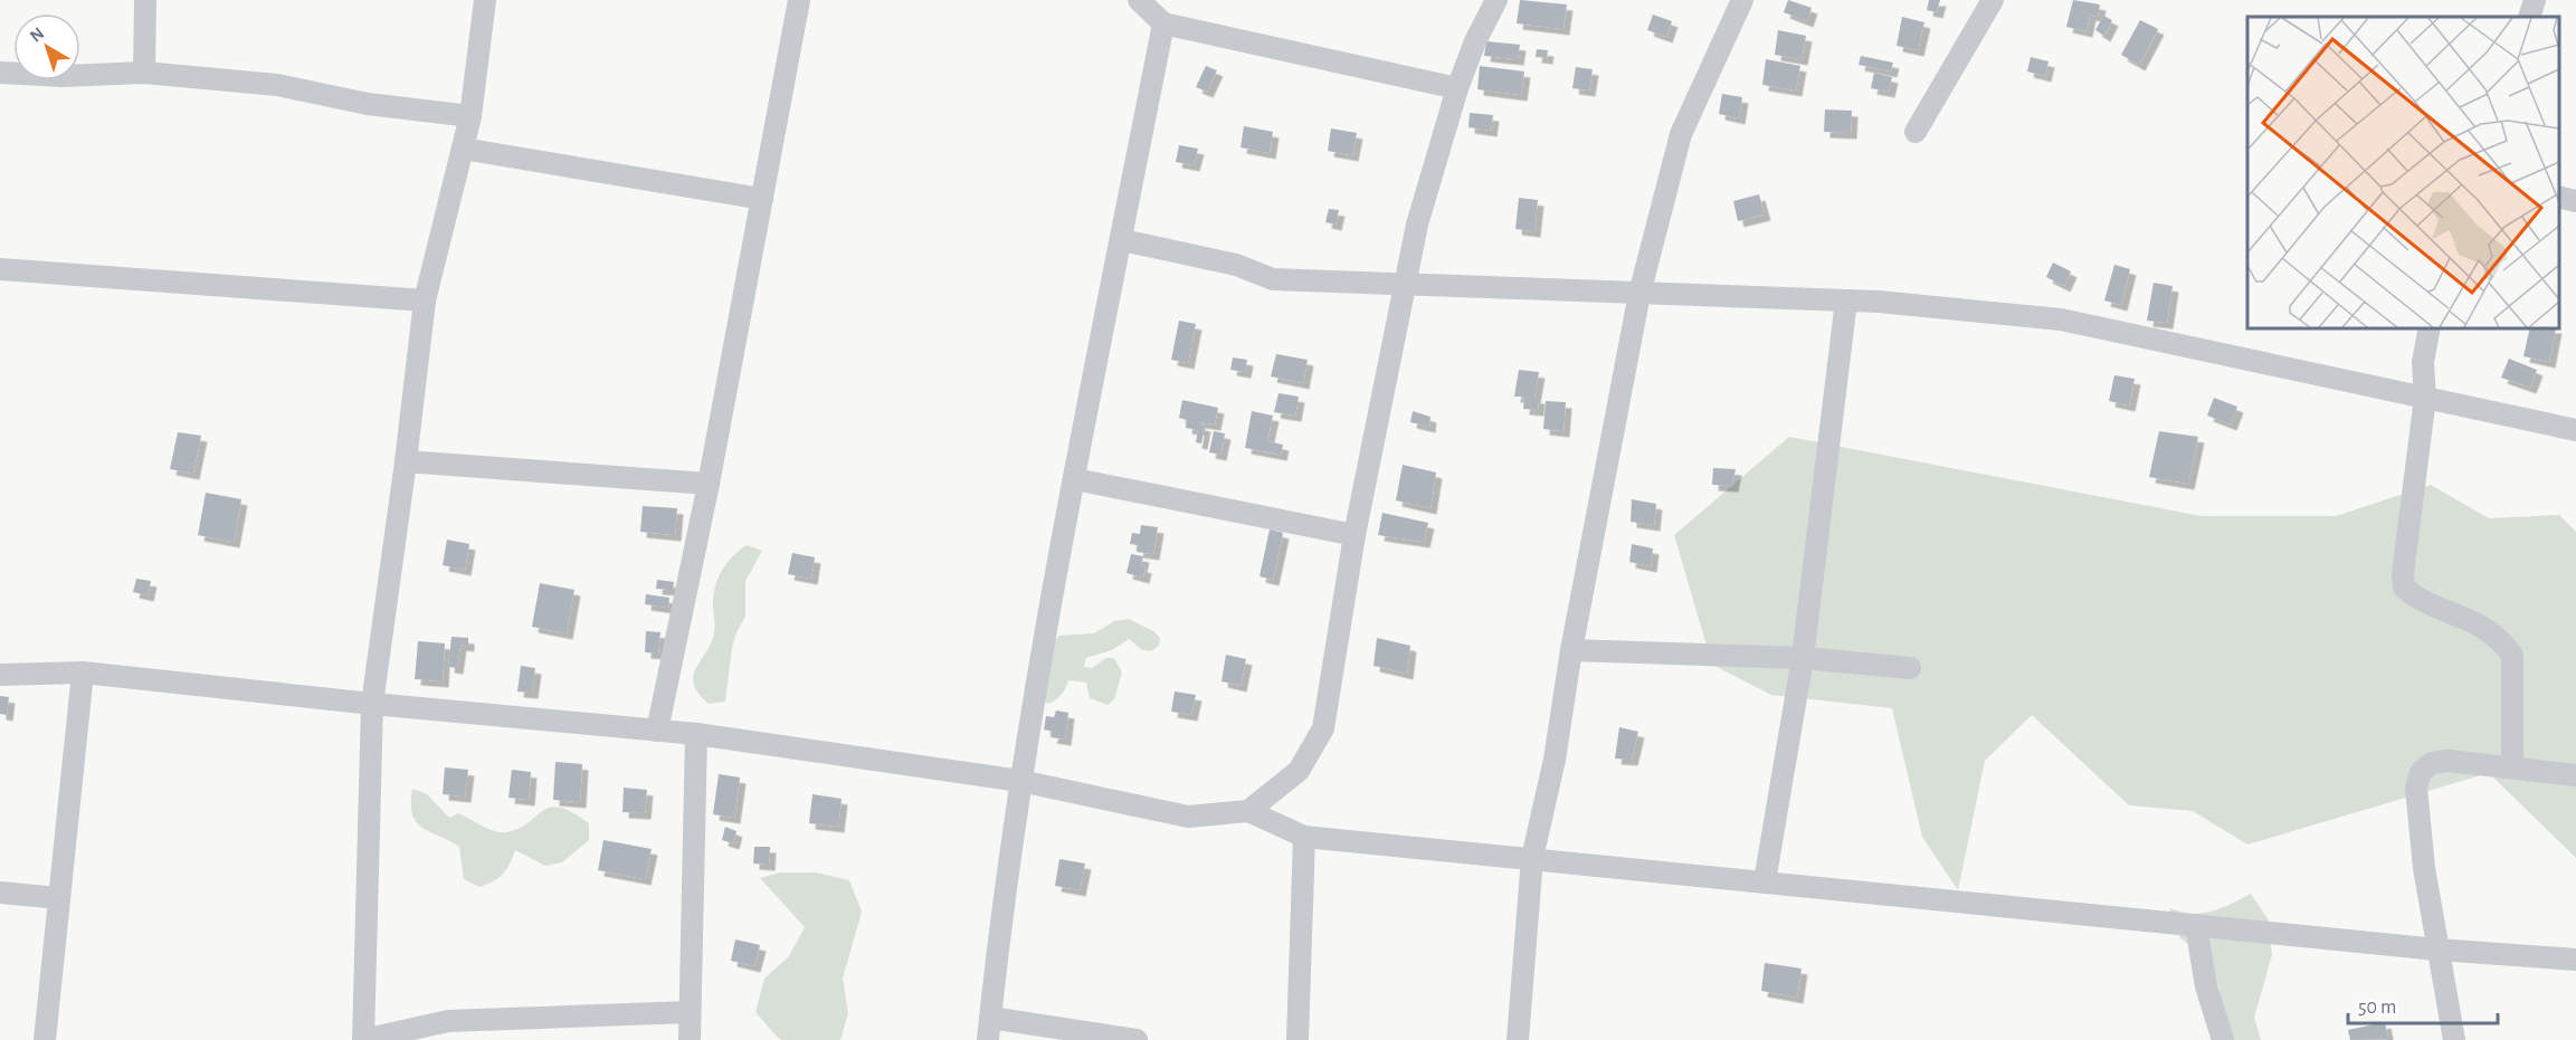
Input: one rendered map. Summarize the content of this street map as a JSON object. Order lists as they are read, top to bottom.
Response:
{
  "scale_bar": "50 m",
  "north": "top left"
}
